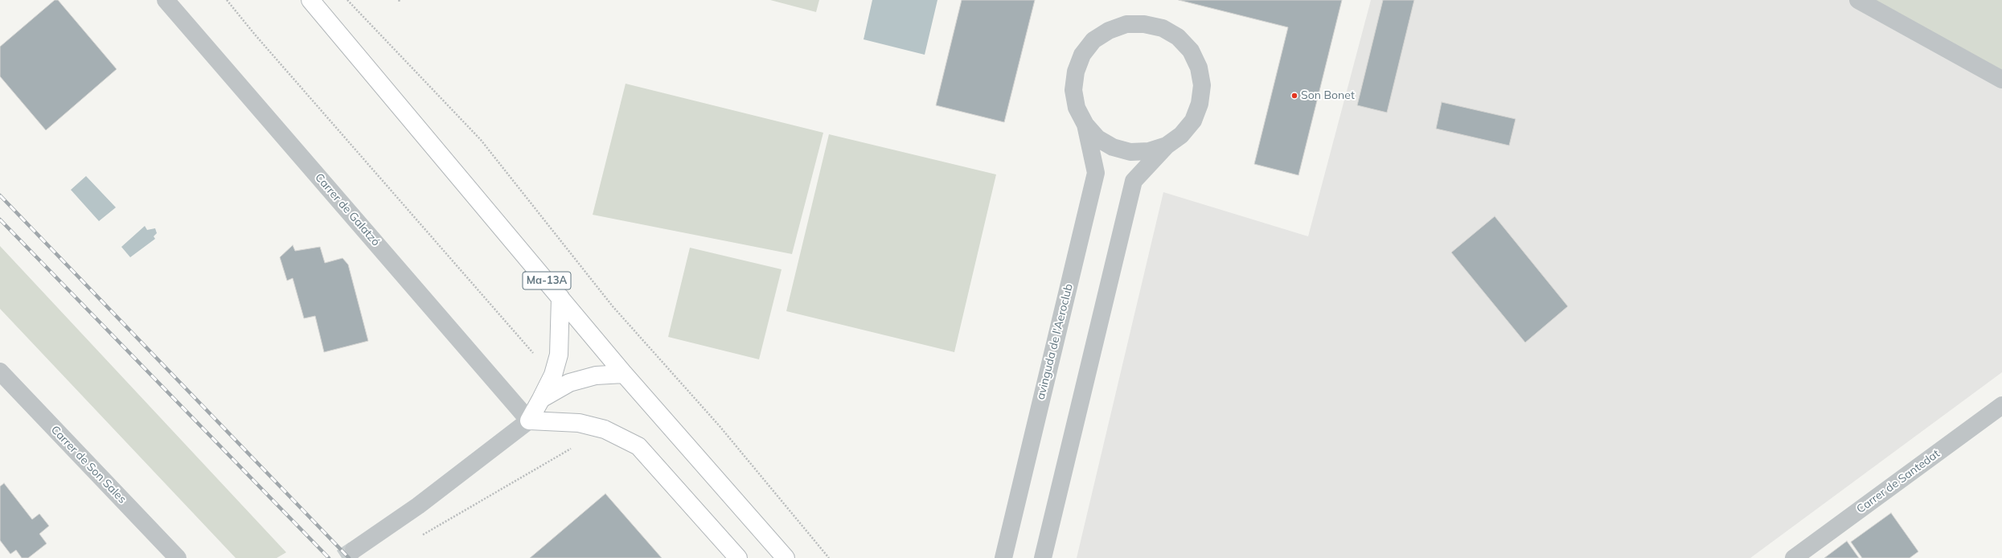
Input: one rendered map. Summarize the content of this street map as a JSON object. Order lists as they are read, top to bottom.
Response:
{
  "streets": {
    "main road": ["Ma-13A"],
    "street": [
      "Carrer de Galatzó",
      "avinguda de l'Aeroclub",
      "Carrer de Son Sales",
      "Carrer de Santedat"
    ]
  },
  "places": ["Son Bonet"]
}
